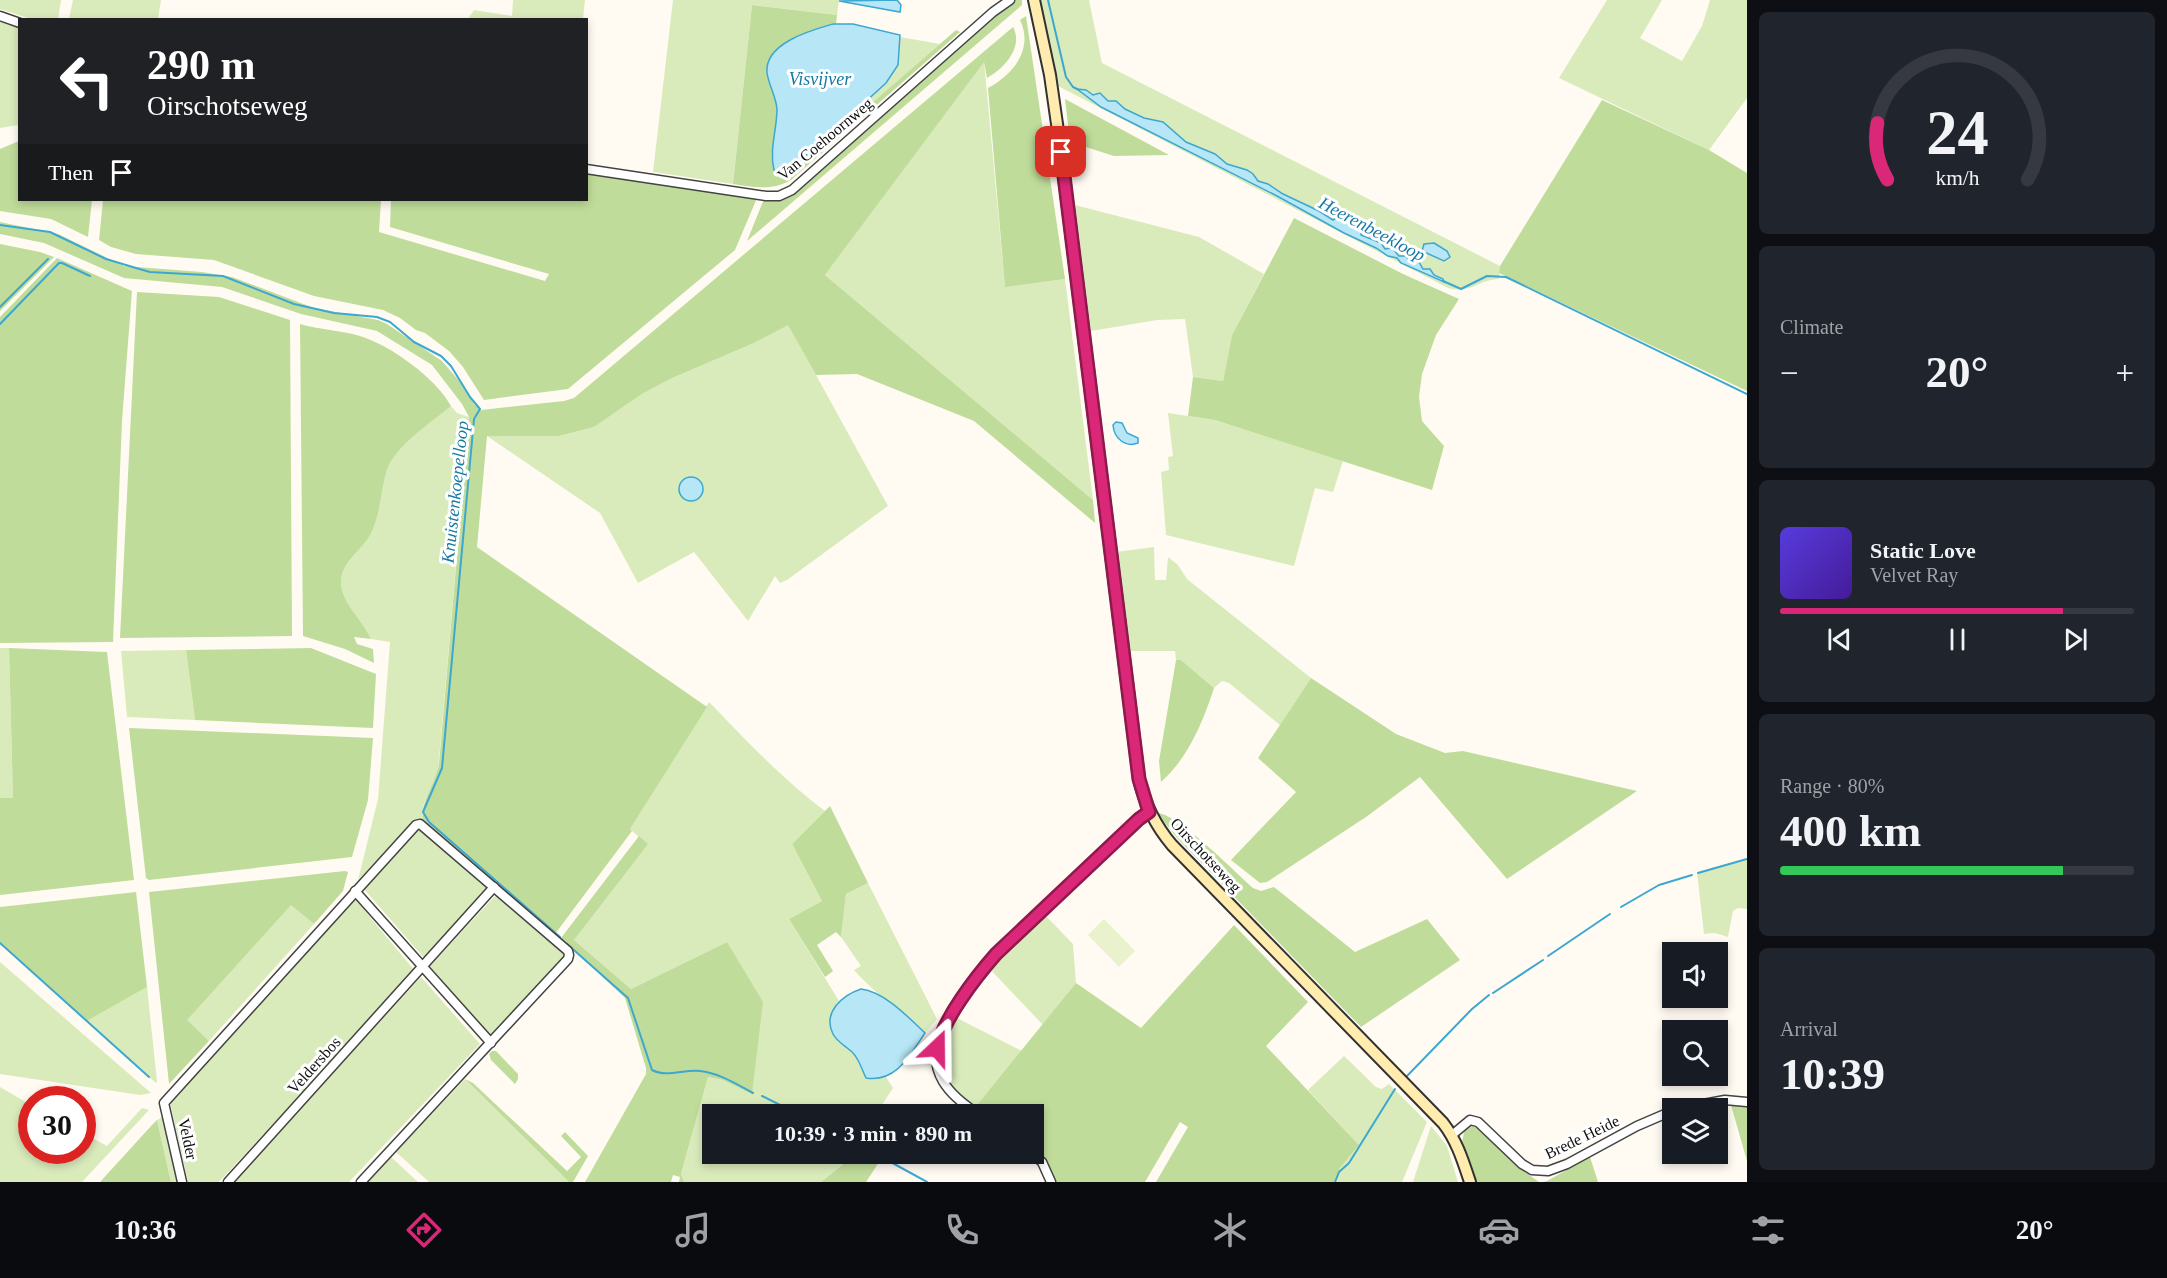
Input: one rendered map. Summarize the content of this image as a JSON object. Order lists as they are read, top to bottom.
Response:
{
  "streets": {
    "street": [
      "Van Coehoornweg",
      "Oirschotseweg",
      "Veldersbos",
      "Brede Heide",
      "Velder"
    ]
  },
  "crossings": [
    ["Oirschotseweg", "Brede Heide"]
  ],
  "water": ["Visvijver", "Heerenbeekloop", "Knuistenkoepelloop"],
  "page": {
    "turn": ["290 m", "Oirschotseweg"],
    "then": "Then",
    "tile": [
      "Climate",
      ["Range · 80%", "400 km"],
      ["Arrival", "10:39"]
    ],
    "heat": ["−", "20°", "+"],
    "song": ["Static Love", "Velvet Ray"],
    "limit": "30",
    "trip": "10:39 · 3 min · 890 m",
    "tabs": ["10:36", "20°"],
    "gauge": ["24", "km/h"]
  }
}
